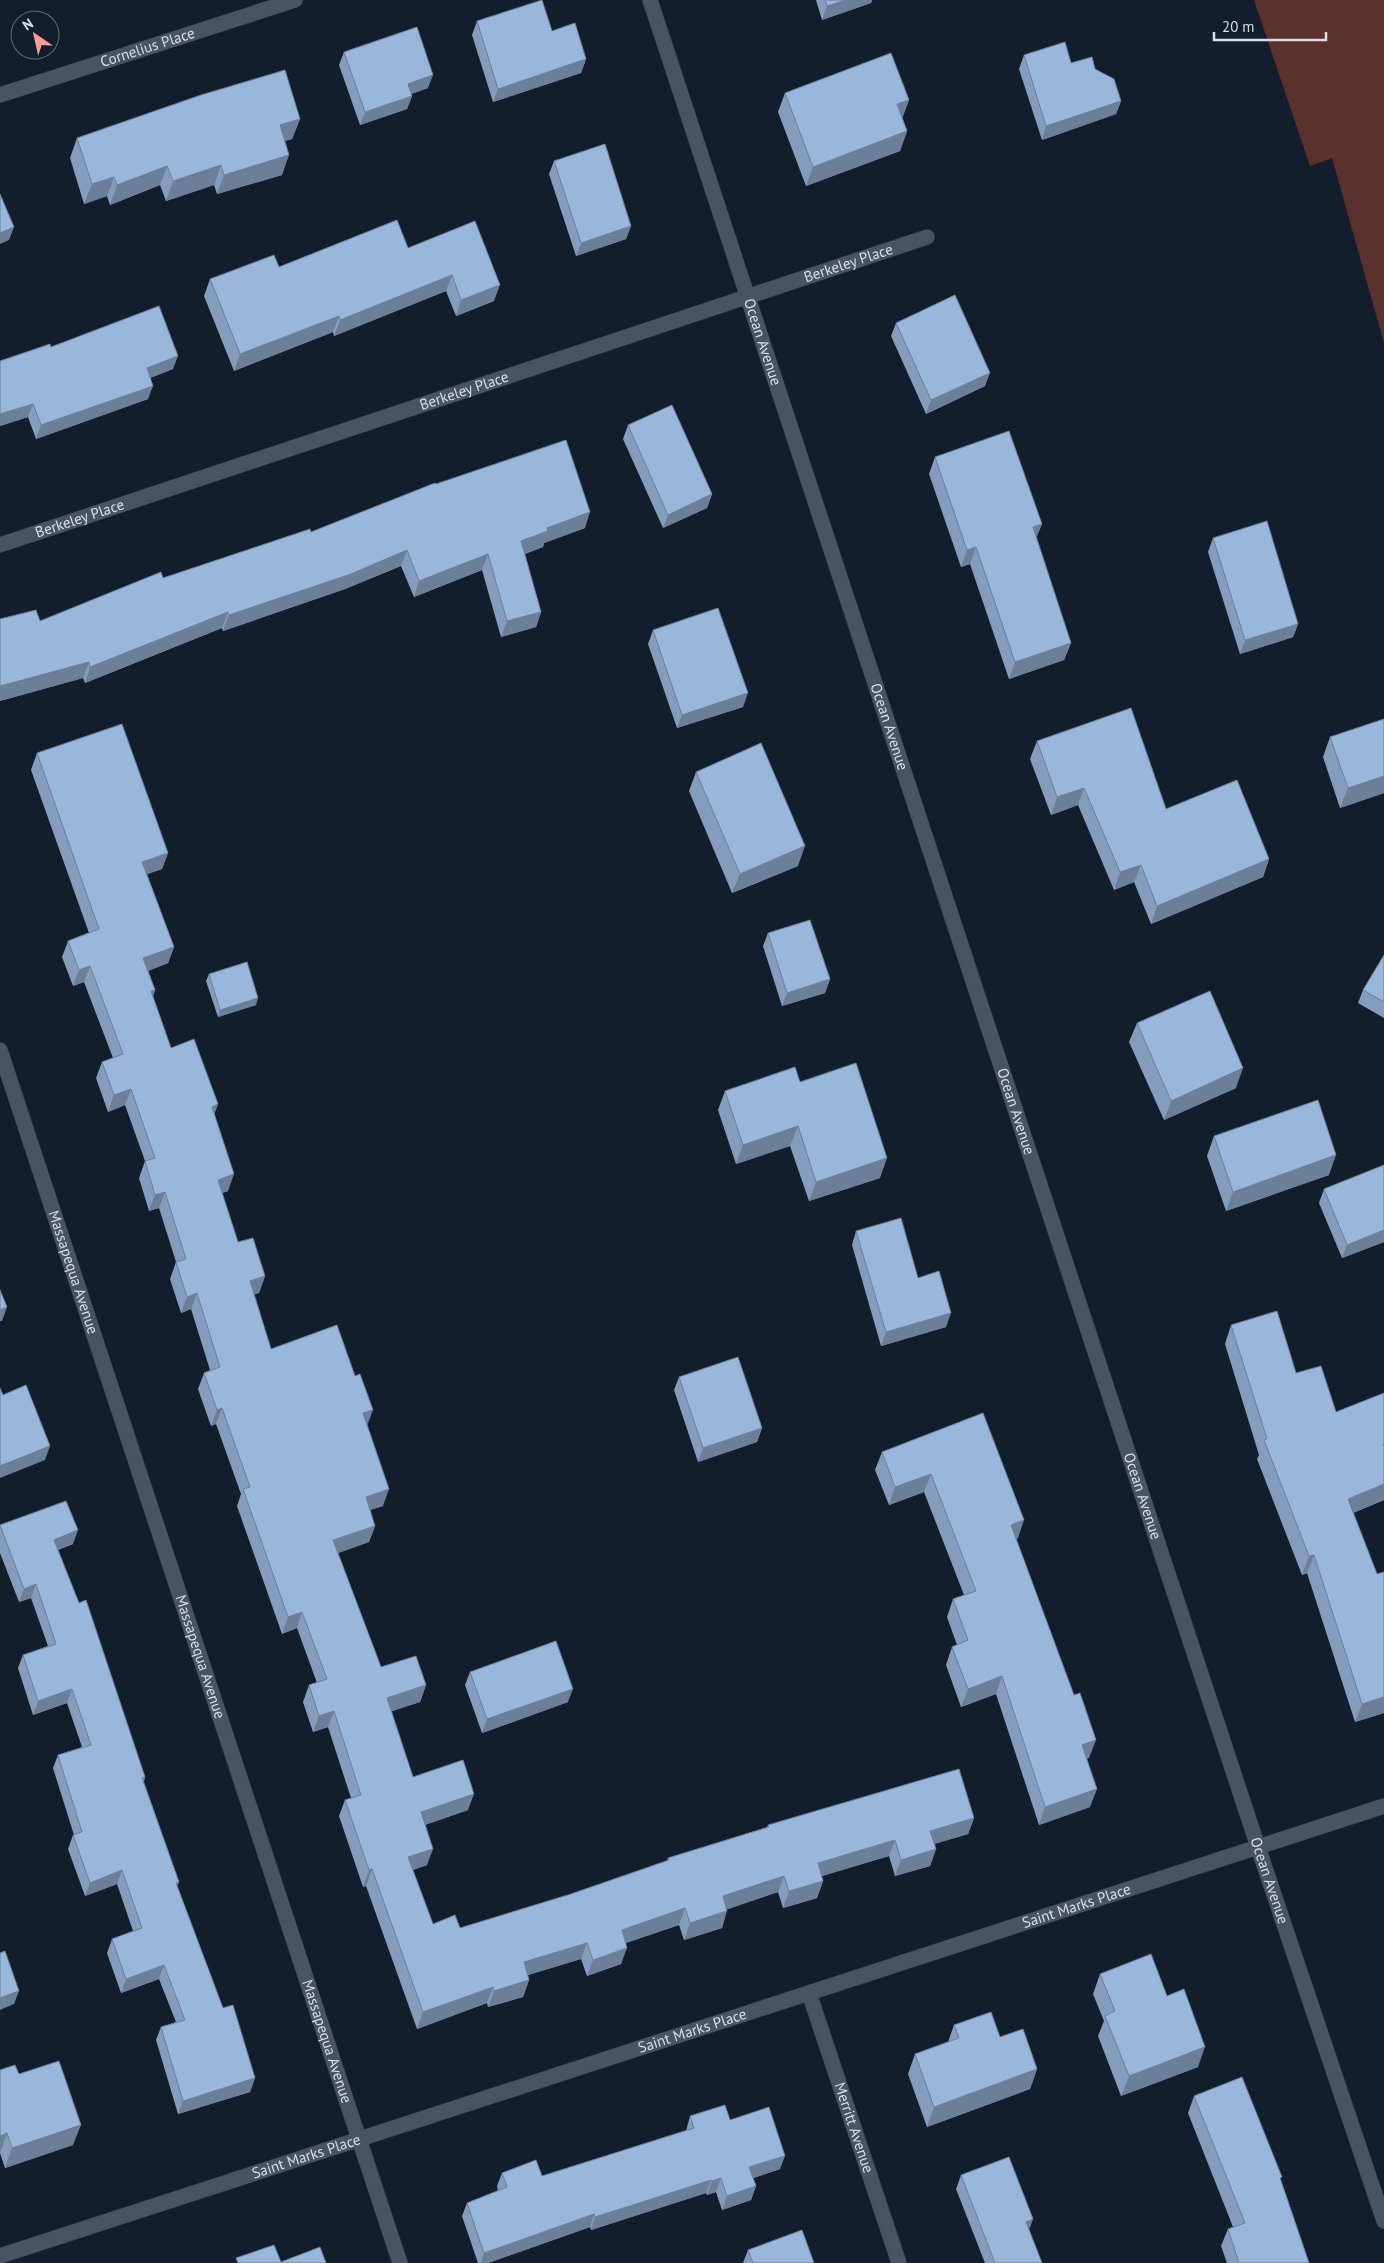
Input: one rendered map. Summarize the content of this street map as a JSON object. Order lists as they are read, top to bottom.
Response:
{
  "streets": {
    "street": [
      "Cornelius Place",
      "Berkeley Place",
      "Ocean Avenue",
      "Massapequa Avenue",
      "Saint Marks Place",
      "Merritt Avenue"
    ]
  },
  "crossings": [
    ["Berkeley Place", "Ocean Avenue"],
    ["Ocean Avenue", "Saint Marks Place"],
    ["Massapequa Avenue", "Saint Marks Place"],
    ["Saint Marks Place", "Merritt Avenue"]
  ],
  "scale_bar": "20 m",
  "north": "top left"
}
